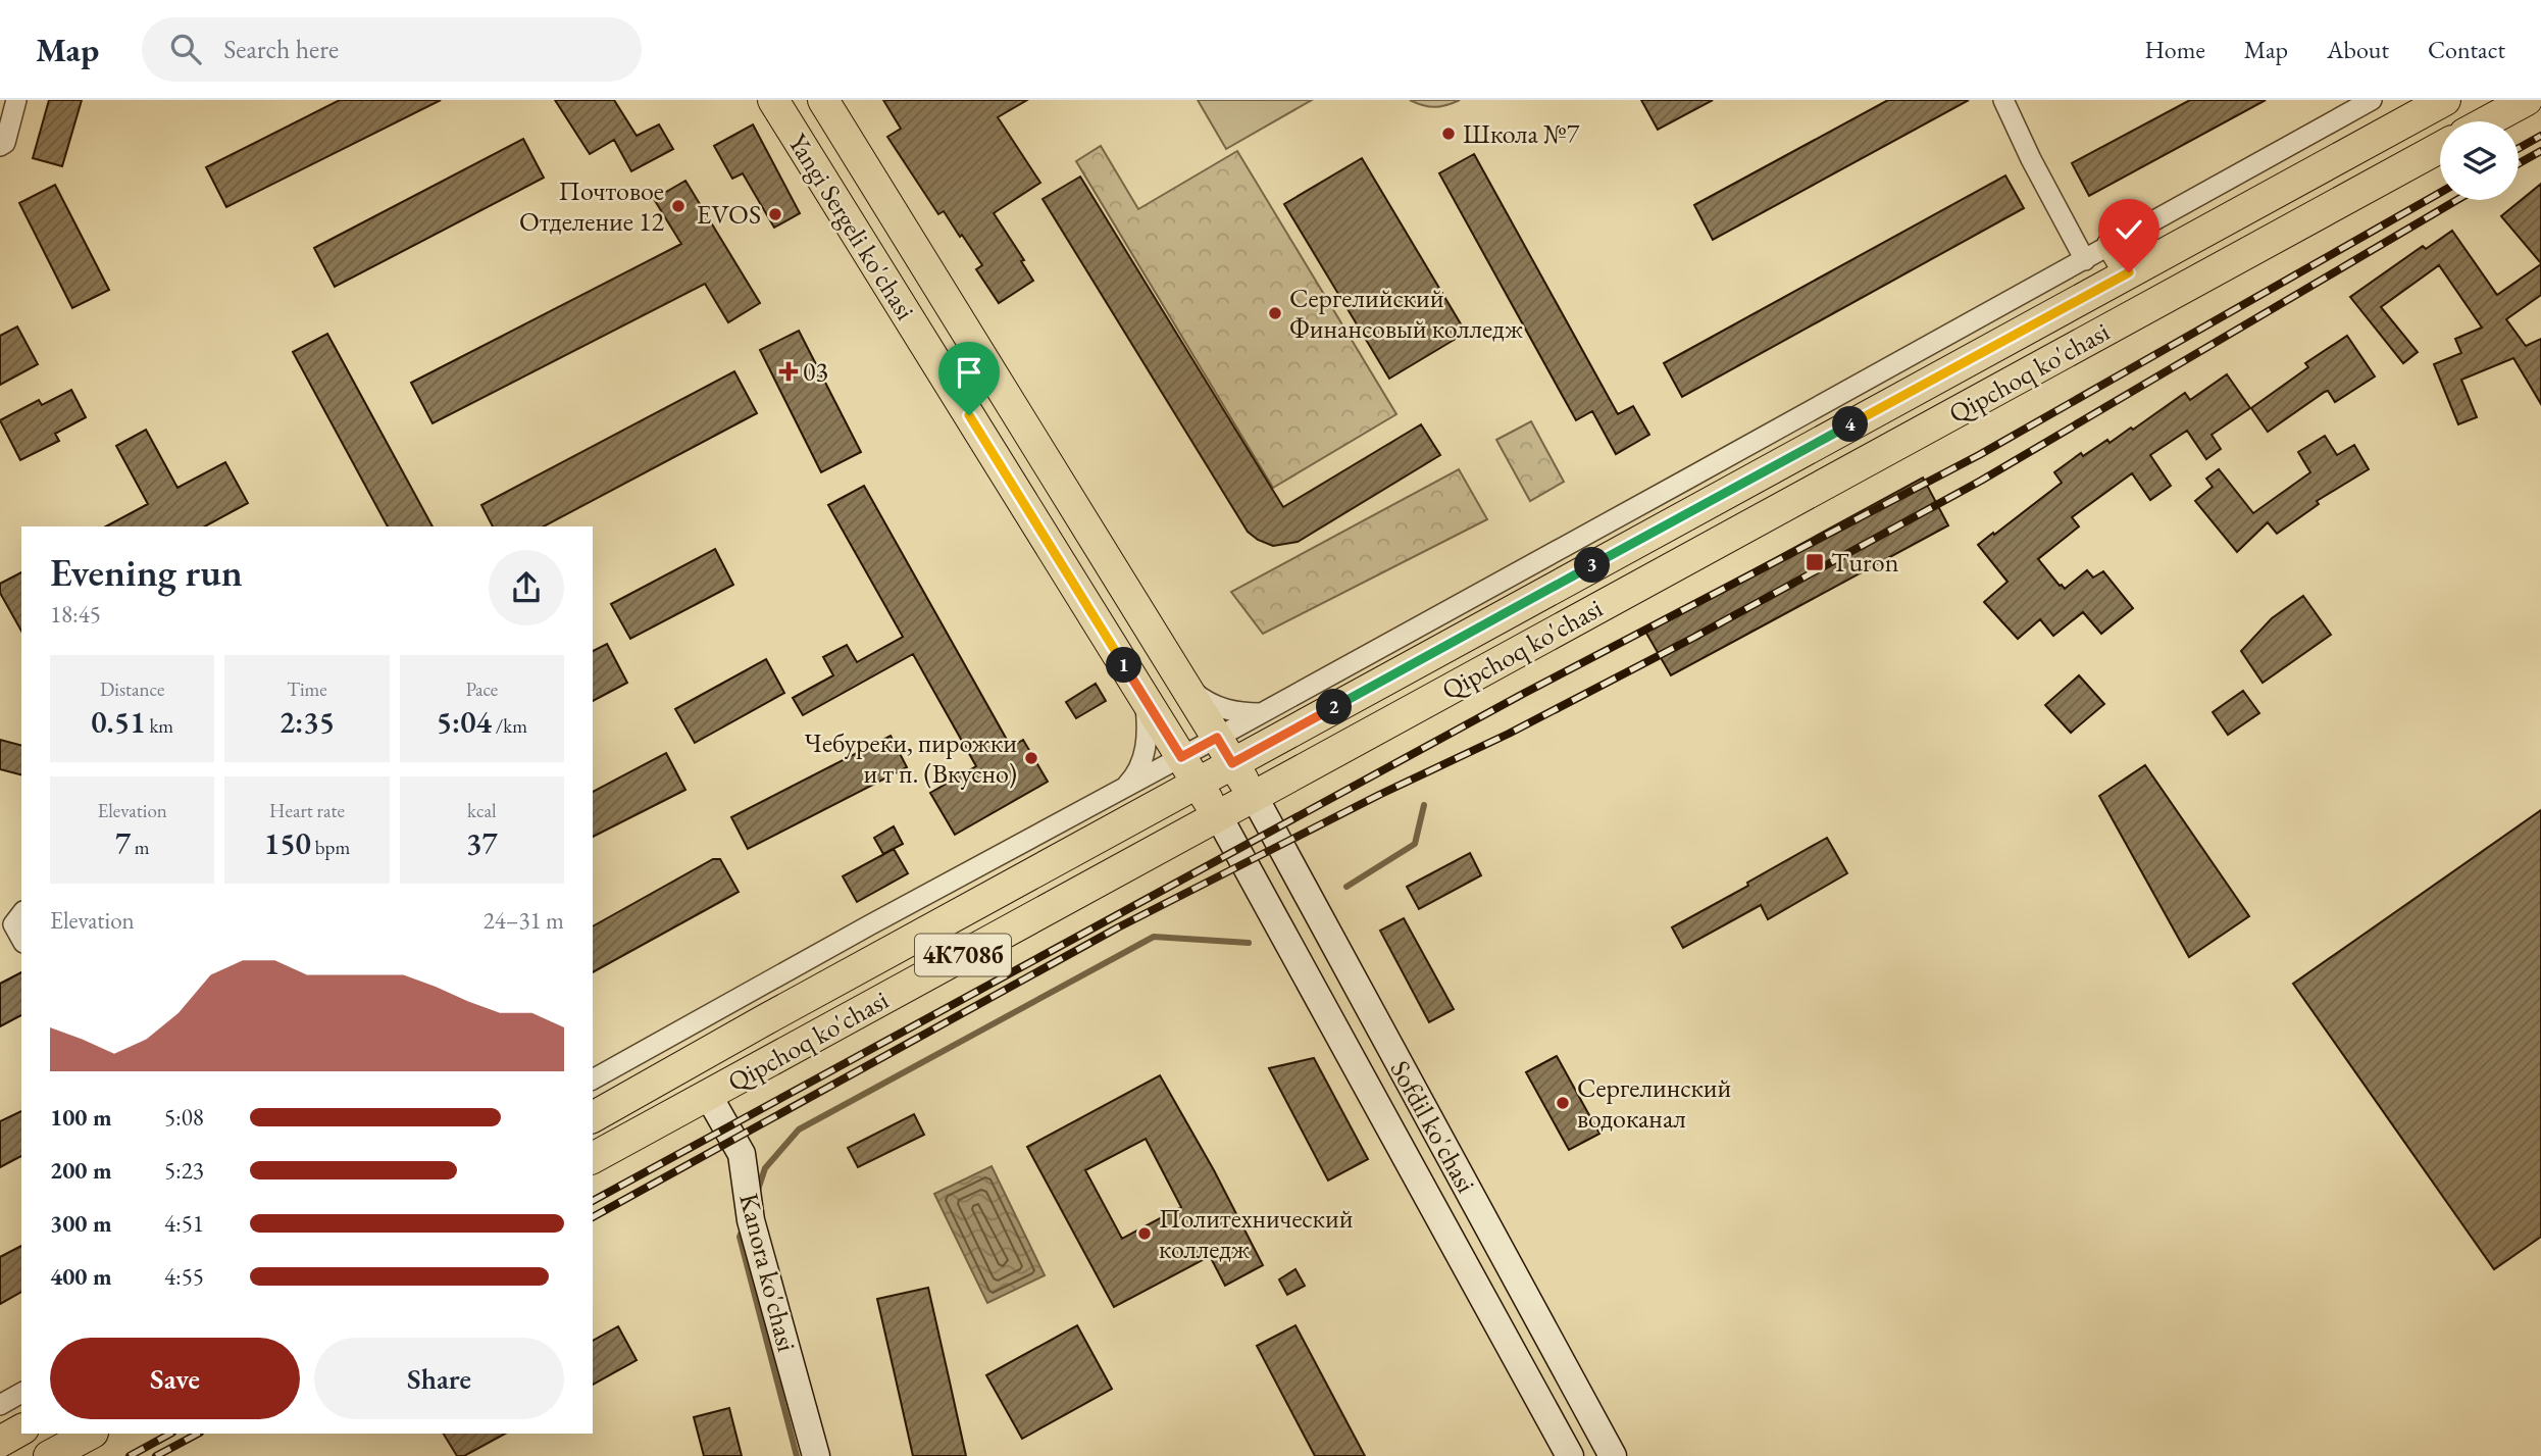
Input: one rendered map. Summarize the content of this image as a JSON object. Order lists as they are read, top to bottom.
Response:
{
  "streets": {
    "main road": ["Yangi Sergeli ko'chasi", "Qipchoq ko'chasi", "4К708б"],
    "street": ["Sofdil ko'chasi", "Kanora ko'chasi"]
  },
  "crossings": [
    ["Yangi Sergeli ko'chasi", "Qipchoq ko'chasi"],
    ["Yangi Sergeli ko'chasi", "Sofdil ko'chasi"],
    ["Qipchoq ko'chasi", "Sofdil ko'chasi"],
    ["Qipchoq ko'chasi", "Kanora ko'chasi"]
  ],
  "places": {
    "other": [
      "Школа №7",
      "Почтовое Отделение 12",
      "EVOS",
      "Сергелийский Финансовый колледж",
      "Чебуреки, пирожки и т п. (Вкусно)",
      "Сергелинский водоканал",
      "Политехнический колледж"
    ],
    "health": ["03"],
    "transit": ["Turon"]
  },
  "page": {
    "header": "Map",
    "search": "Search here",
    "nav": [
      "Home",
      "Map",
      "About",
      "Contact"
    ],
    "pins": [
      "4",
      "3",
      "1",
      "2"
    ],
    "heading": ["Evening run", "18:45"],
    "stats": [
      ["Distance", "0.51 km"],
      ["Time", "2:35"],
      ["Pace", "5:04 /km"],
      ["Elevation", "7 m"],
      ["Heart rate", "150 bpm"],
      ["kcal", "37"]
    ],
    "chart": ["Elevation", "24–31 m"],
    "list": [
      {
        "name": "100 m",
        "note": "5:08"
      },
      {
        "name": "200 m",
        "note": "5:23"
      },
      {
        "name": "300 m",
        "note": "4:51"
      },
      {
        "name": "400 m",
        "note": "4:55"
      }
    ],
    "buttons": ["Save", "Share"]
  }
}
